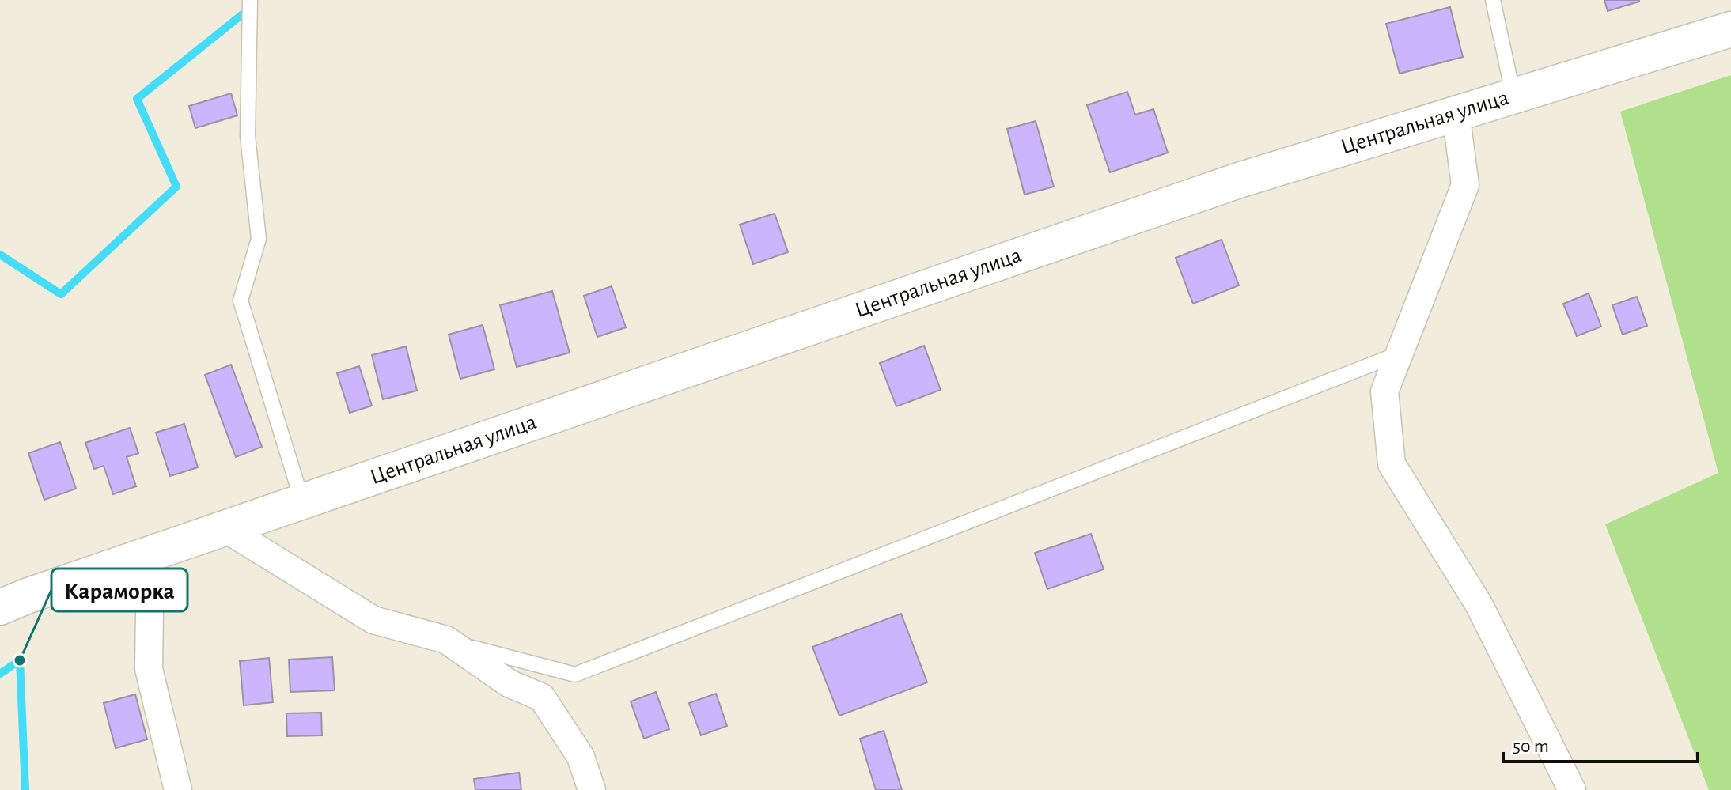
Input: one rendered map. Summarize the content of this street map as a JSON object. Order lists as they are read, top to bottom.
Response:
{
  "streets": {
    "street": ["Центральная улица"]
  },
  "places": ["Караморка"],
  "scale_bar": "50 m"
}
